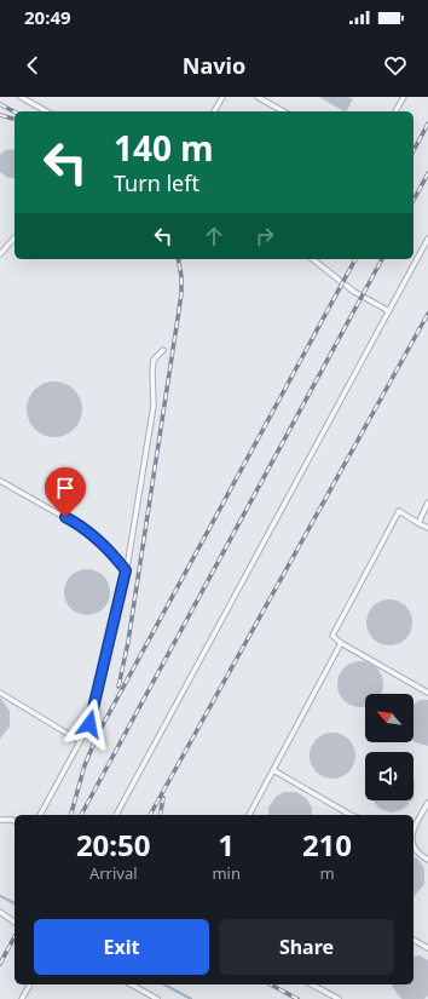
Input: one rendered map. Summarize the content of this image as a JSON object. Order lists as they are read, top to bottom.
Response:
{
  "north": "top left",
  "page": {
    "status": "20:49",
    "header": "Navio",
    "turn": ["140 m", "Turn left"],
    "eta": [
      "20:50",
      "Arrival",
      "1",
      "min",
      "210",
      "m"
    ],
    "buttons": ["Exit", "Share"]
  }
}
